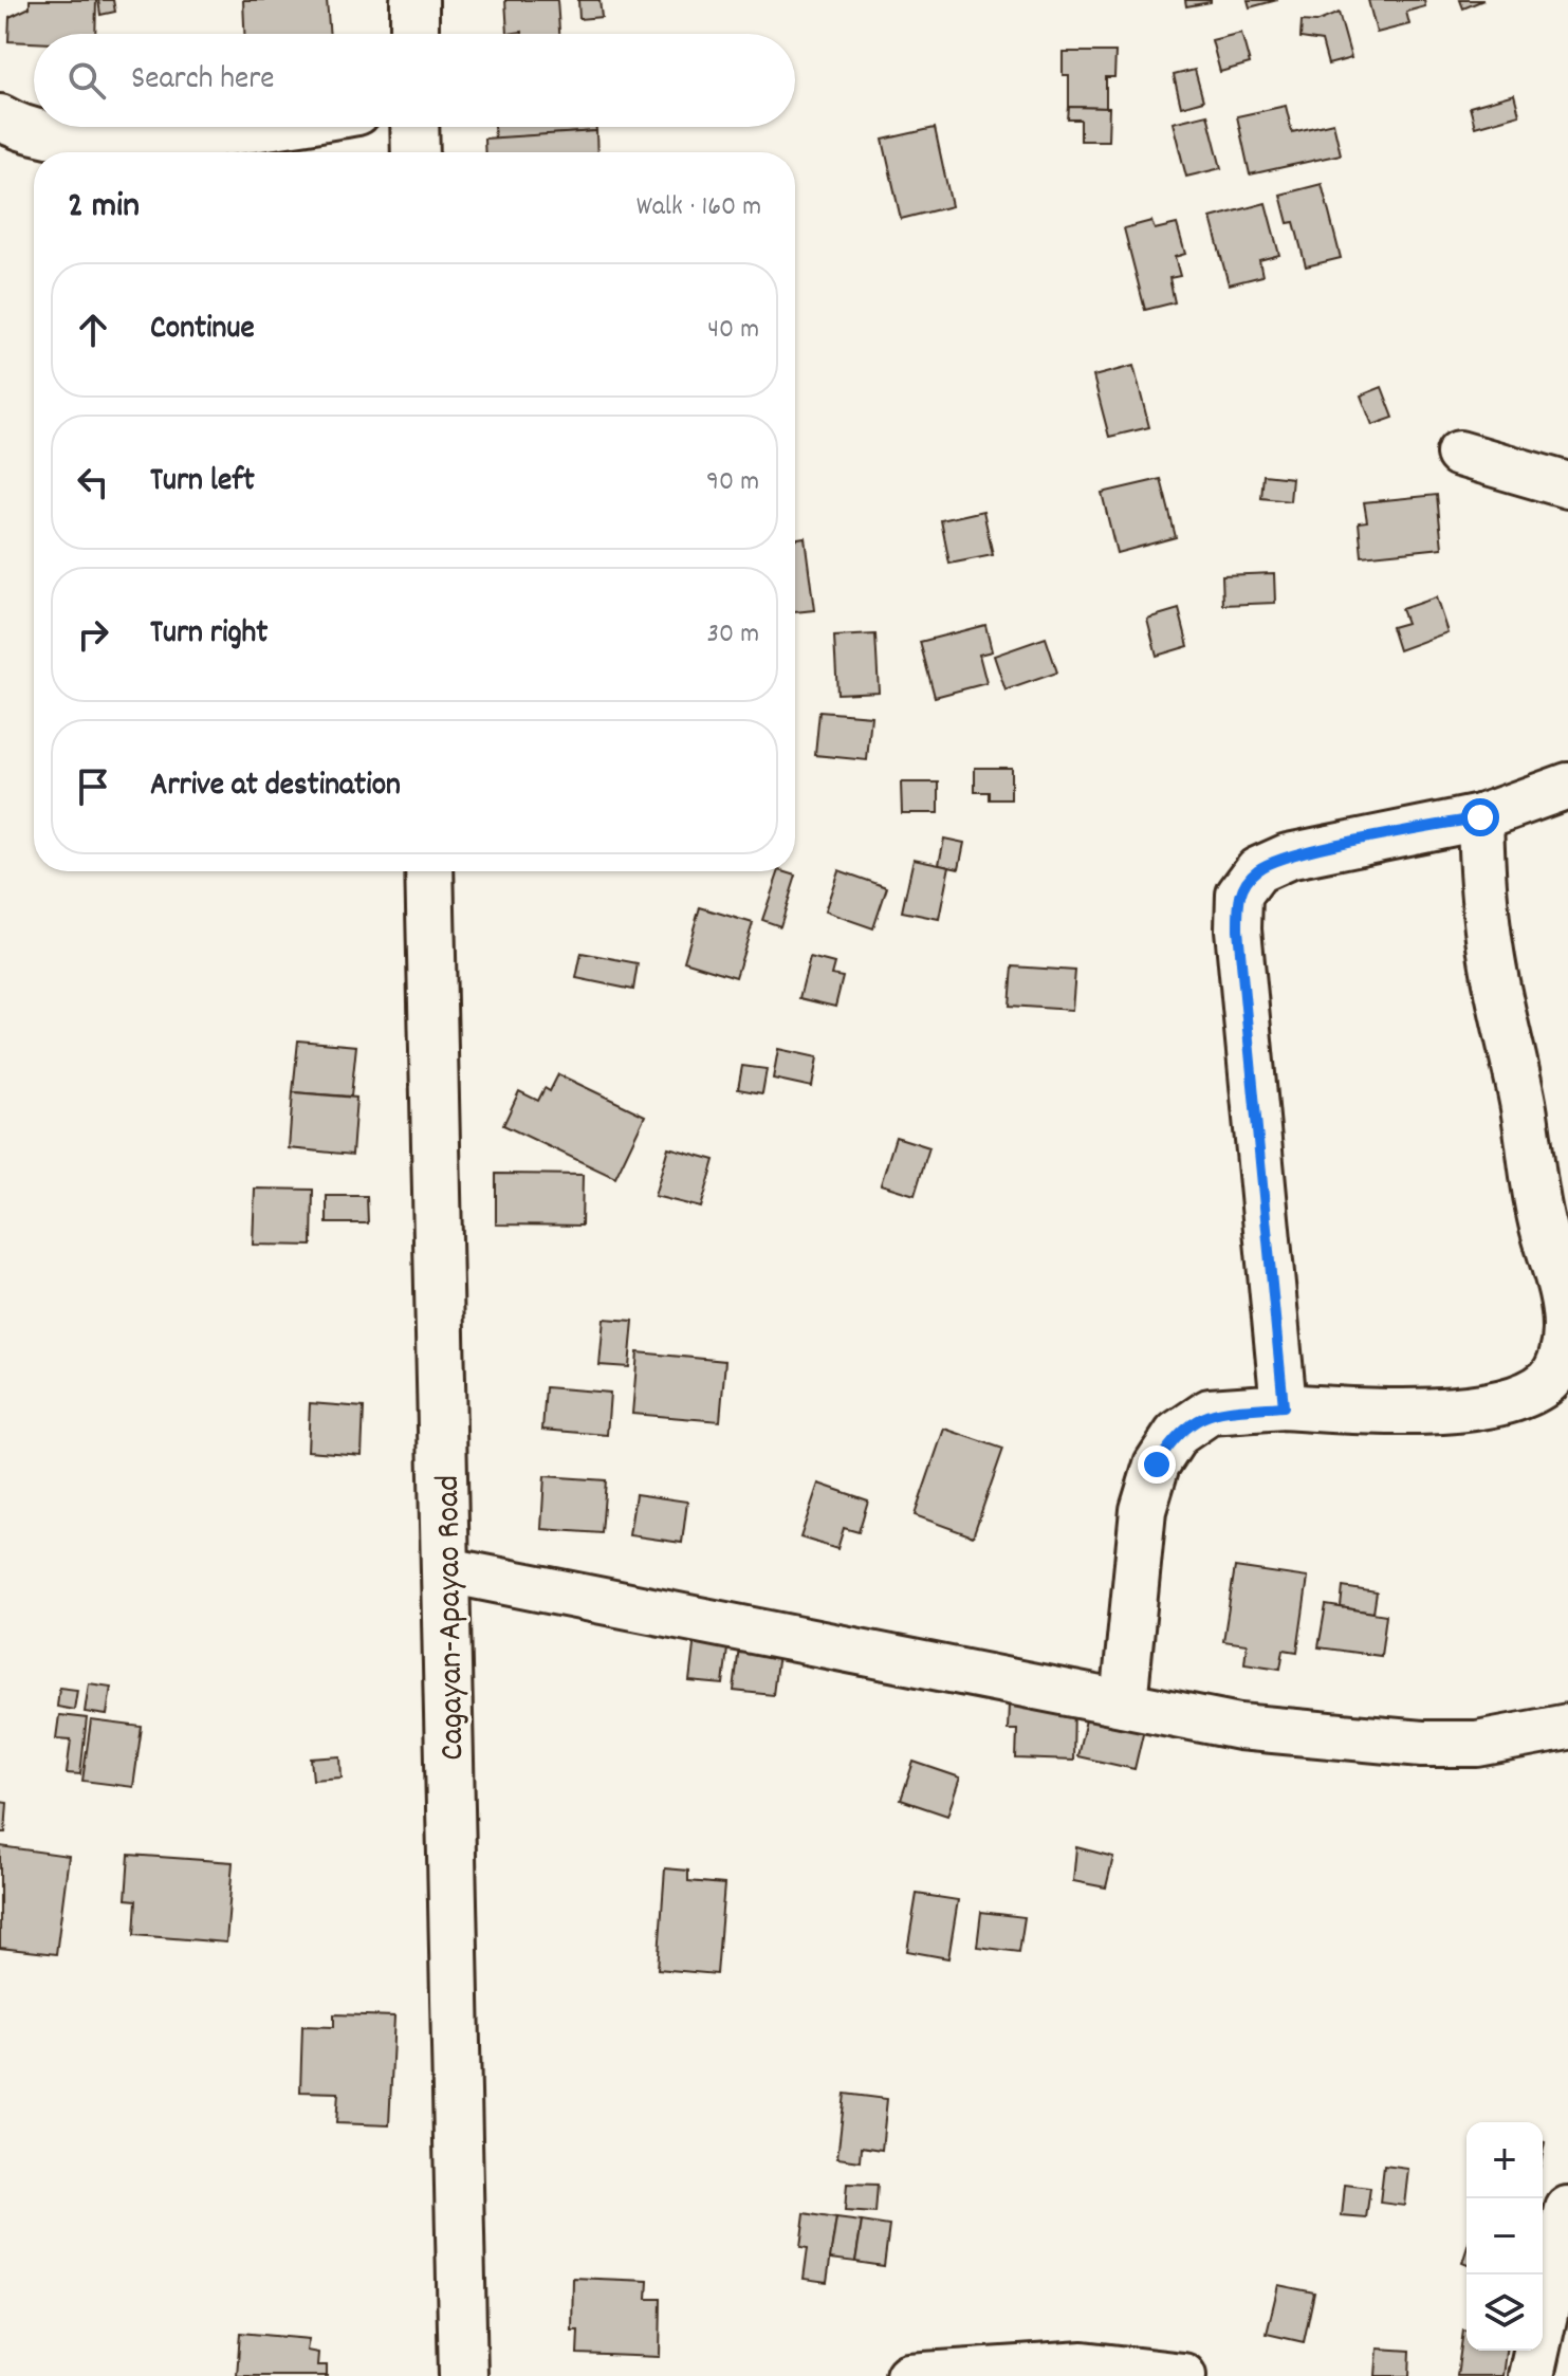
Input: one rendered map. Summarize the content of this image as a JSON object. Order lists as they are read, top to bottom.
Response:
{
  "streets": {
    "main road": ["Cagayan-Apayao Road"]
  },
  "page": {
    "search": "Search here",
    "heading": ["2 min", "Walk · 160 m"],
    "list": [
      ["Continue", "40 m"],
      ["Turn left", "90 m"],
      ["Turn right", "30 m"],
      "Arrive at destination"
    ],
    "map_buttons": ["+", "−"]
  }
}
